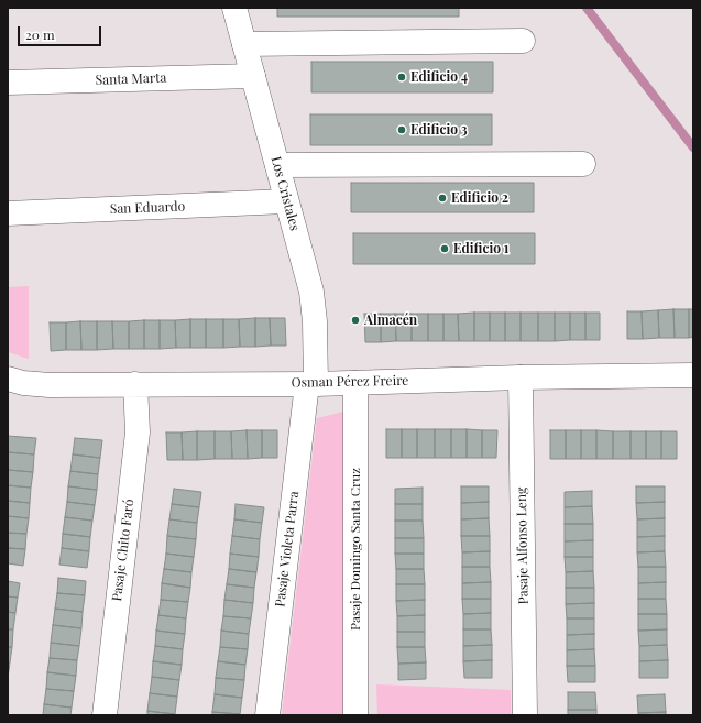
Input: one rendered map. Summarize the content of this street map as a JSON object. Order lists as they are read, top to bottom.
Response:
{
  "streets": {
    "street": [
      "Santa Marta",
      "Los Cristales",
      "San Eduardo",
      "Osman Pérez Freire",
      "Pasaje Alfonso Leng",
      "Pasaje Violeta Parra",
      "Pasaje Domingo Santa Cruz",
      "Pasaje Chito Faró"
    ]
  },
  "crossings": [
    ["Santa Marta", "Los Cristales"],
    ["Los Cristales", "San Eduardo"],
    ["Los Cristales", "Osman Pérez Freire"],
    ["Los Cristales", "Pasaje Violeta Parra"],
    ["Osman Pérez Freire", "Pasaje Alfonso Leng"],
    ["Osman Pérez Freire", "Pasaje Violeta Parra"],
    ["Osman Pérez Freire", "Pasaje Domingo Santa Cruz"],
    ["Osman Pérez Freire", "Pasaje Chito Faró"]
  ],
  "places": [
    "Edificio 4",
    "Edificio 3",
    "Edificio 2",
    "Edificio 1",
    "Almacén"
  ],
  "scale_bar": "20 m"
}
